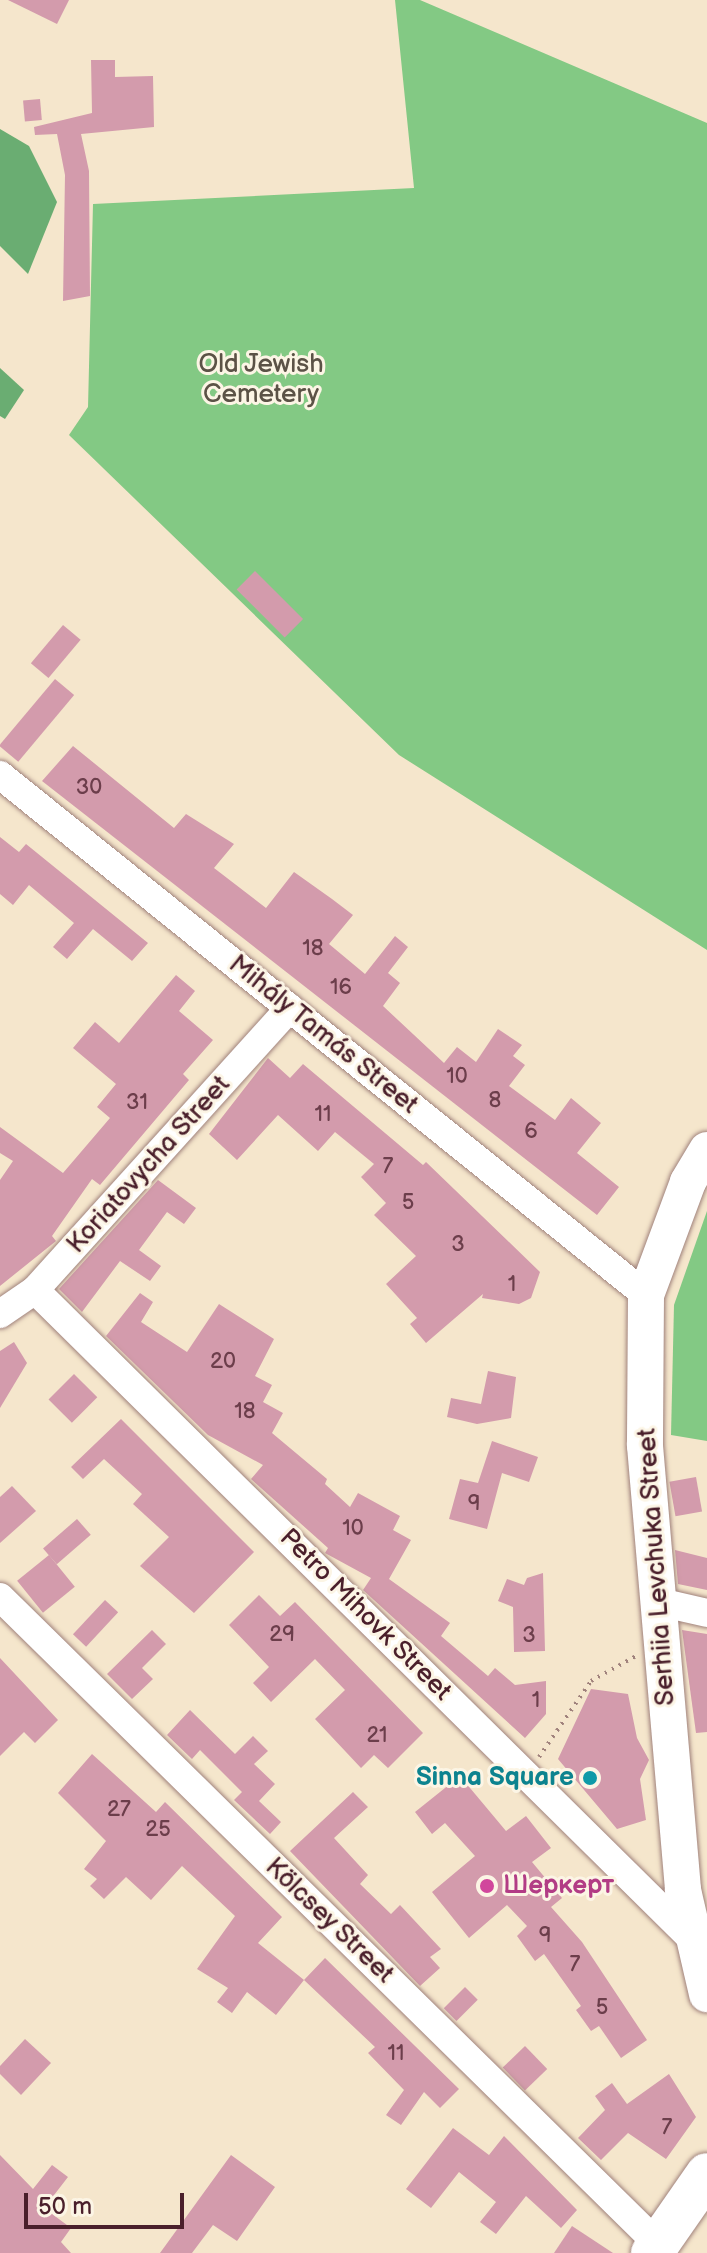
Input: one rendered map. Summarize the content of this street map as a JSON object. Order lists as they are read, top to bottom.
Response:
{
  "streets": {
    "main road": ["Serhiia Levchuka Street"],
    "street": [
      "Mihály Tamás Street",
      "Koriatovycha Street",
      "Petro Mihovk Street",
      "Kölcsey Street"
    ]
  },
  "crossings": [
    ["Mihály Tamás Street", "Koriatovycha Street"],
    ["Mihály Tamás Street", "Serhiia Levchuka Street"],
    ["Koriatovycha Street", "Petro Mihovk Street"],
    ["Serhiia Levchuka Street", "Petro Mihovk Street"]
  ],
  "parks": ["Old Jewish Cemetery"],
  "places": ["Sinna Square", "Шеркерт"],
  "house_numbers": [
    "30",
    "18",
    "16",
    "10",
    "8",
    "31",
    "11",
    "6",
    "7",
    "5",
    "3",
    "1",
    "20",
    "18",
    "9",
    "10",
    "29",
    "3",
    "1",
    "21",
    "27",
    "25",
    "9",
    "7",
    "5",
    "11",
    "7"
  ],
  "scale_bar": "50 m"
}
